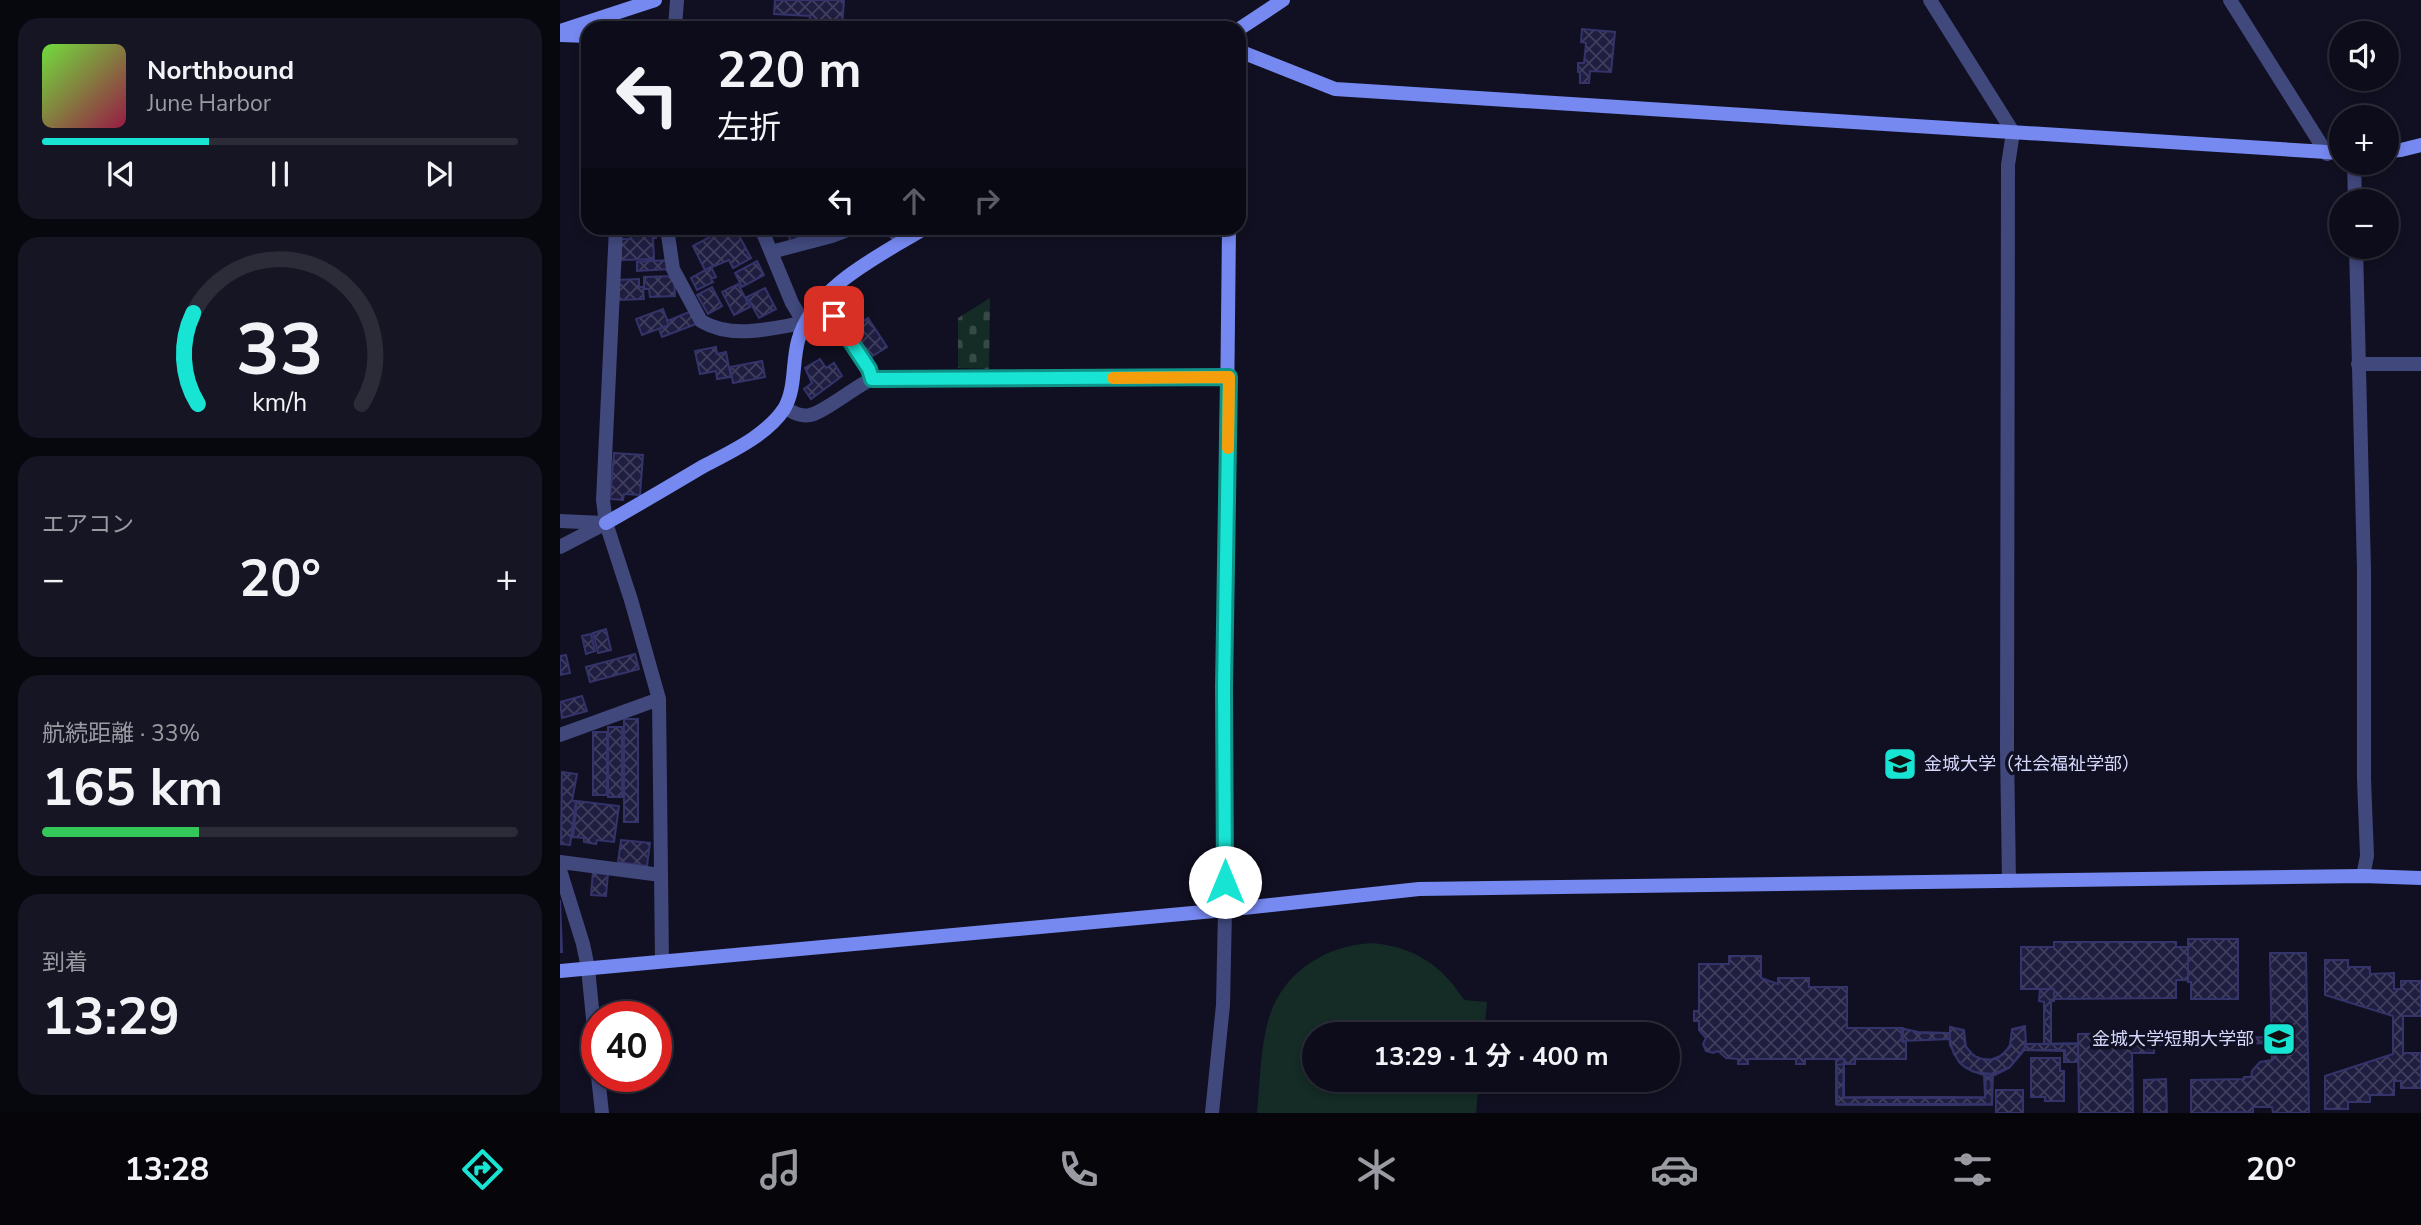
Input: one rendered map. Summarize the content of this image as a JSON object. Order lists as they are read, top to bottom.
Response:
{
  "places": {
    "school or university": ["金城大学（社会福祉学部）", "金城大学短期大学部"]
  },
  "page": {
    "map_buttons": ["+", "−"],
    "turn": ["220 m", "左折"],
    "song": ["Northbound", "June Harbor"],
    "tile": [
      "エアコン",
      ["航続距離 · 33%", "165 km"],
      ["到着", "13:29"]
    ],
    "heat": ["−", "20°", "+"],
    "limit": "40",
    "trip": "13:29 · 1 分 · 400 m",
    "tabs": ["13:28", "20°"],
    "gauge": ["33", "km/h"]
  }
}
